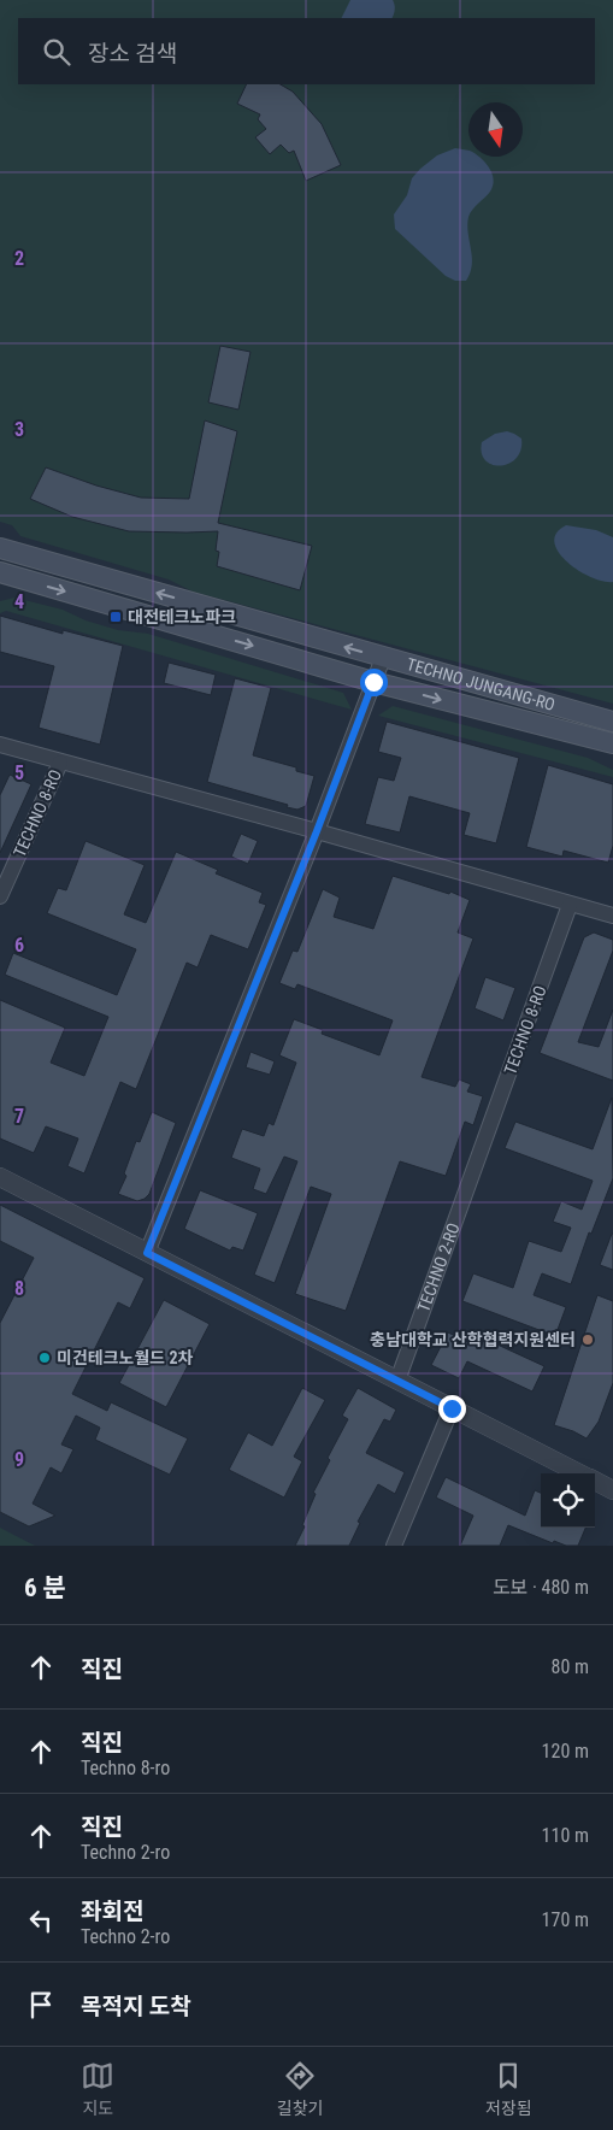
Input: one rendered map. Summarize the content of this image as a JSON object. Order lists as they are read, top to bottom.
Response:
{
  "streets": {
    "main road": ["TECHNO JUNGANG-RO"],
    "street": ["TECHNO 8-RO", "TECHNO 2-RO"]
  },
  "crossings": [
    ["TECHNO 8-RO", "TECHNO 2-RO"]
  ],
  "places": {
    "transit": ["대전테크노파크"],
    "other": ["충남대학교 산학협력지원센터", "미건테크노월드 2차"]
  },
  "north": "bottom",
  "page": {
    "search": "장소 검색",
    "heading": ["6 분", "도보 · 480 m"],
    "list": [
      ["직진", "80 m"],
      ["직진", "Techno 8-ro", "120 m"],
      ["직진", "Techno 2-ro", "110 m"],
      ["좌회전", "Techno 2-ro", "170 m"],
      "목적지 도착"
    ],
    "nav": ["지도", "길찾기", "저장됨"]
  },
  "grid": {
    "rows": [
      "2",
      "3",
      "4",
      "5",
      "6",
      "7",
      "8",
      "9"
    ]
  }
}
